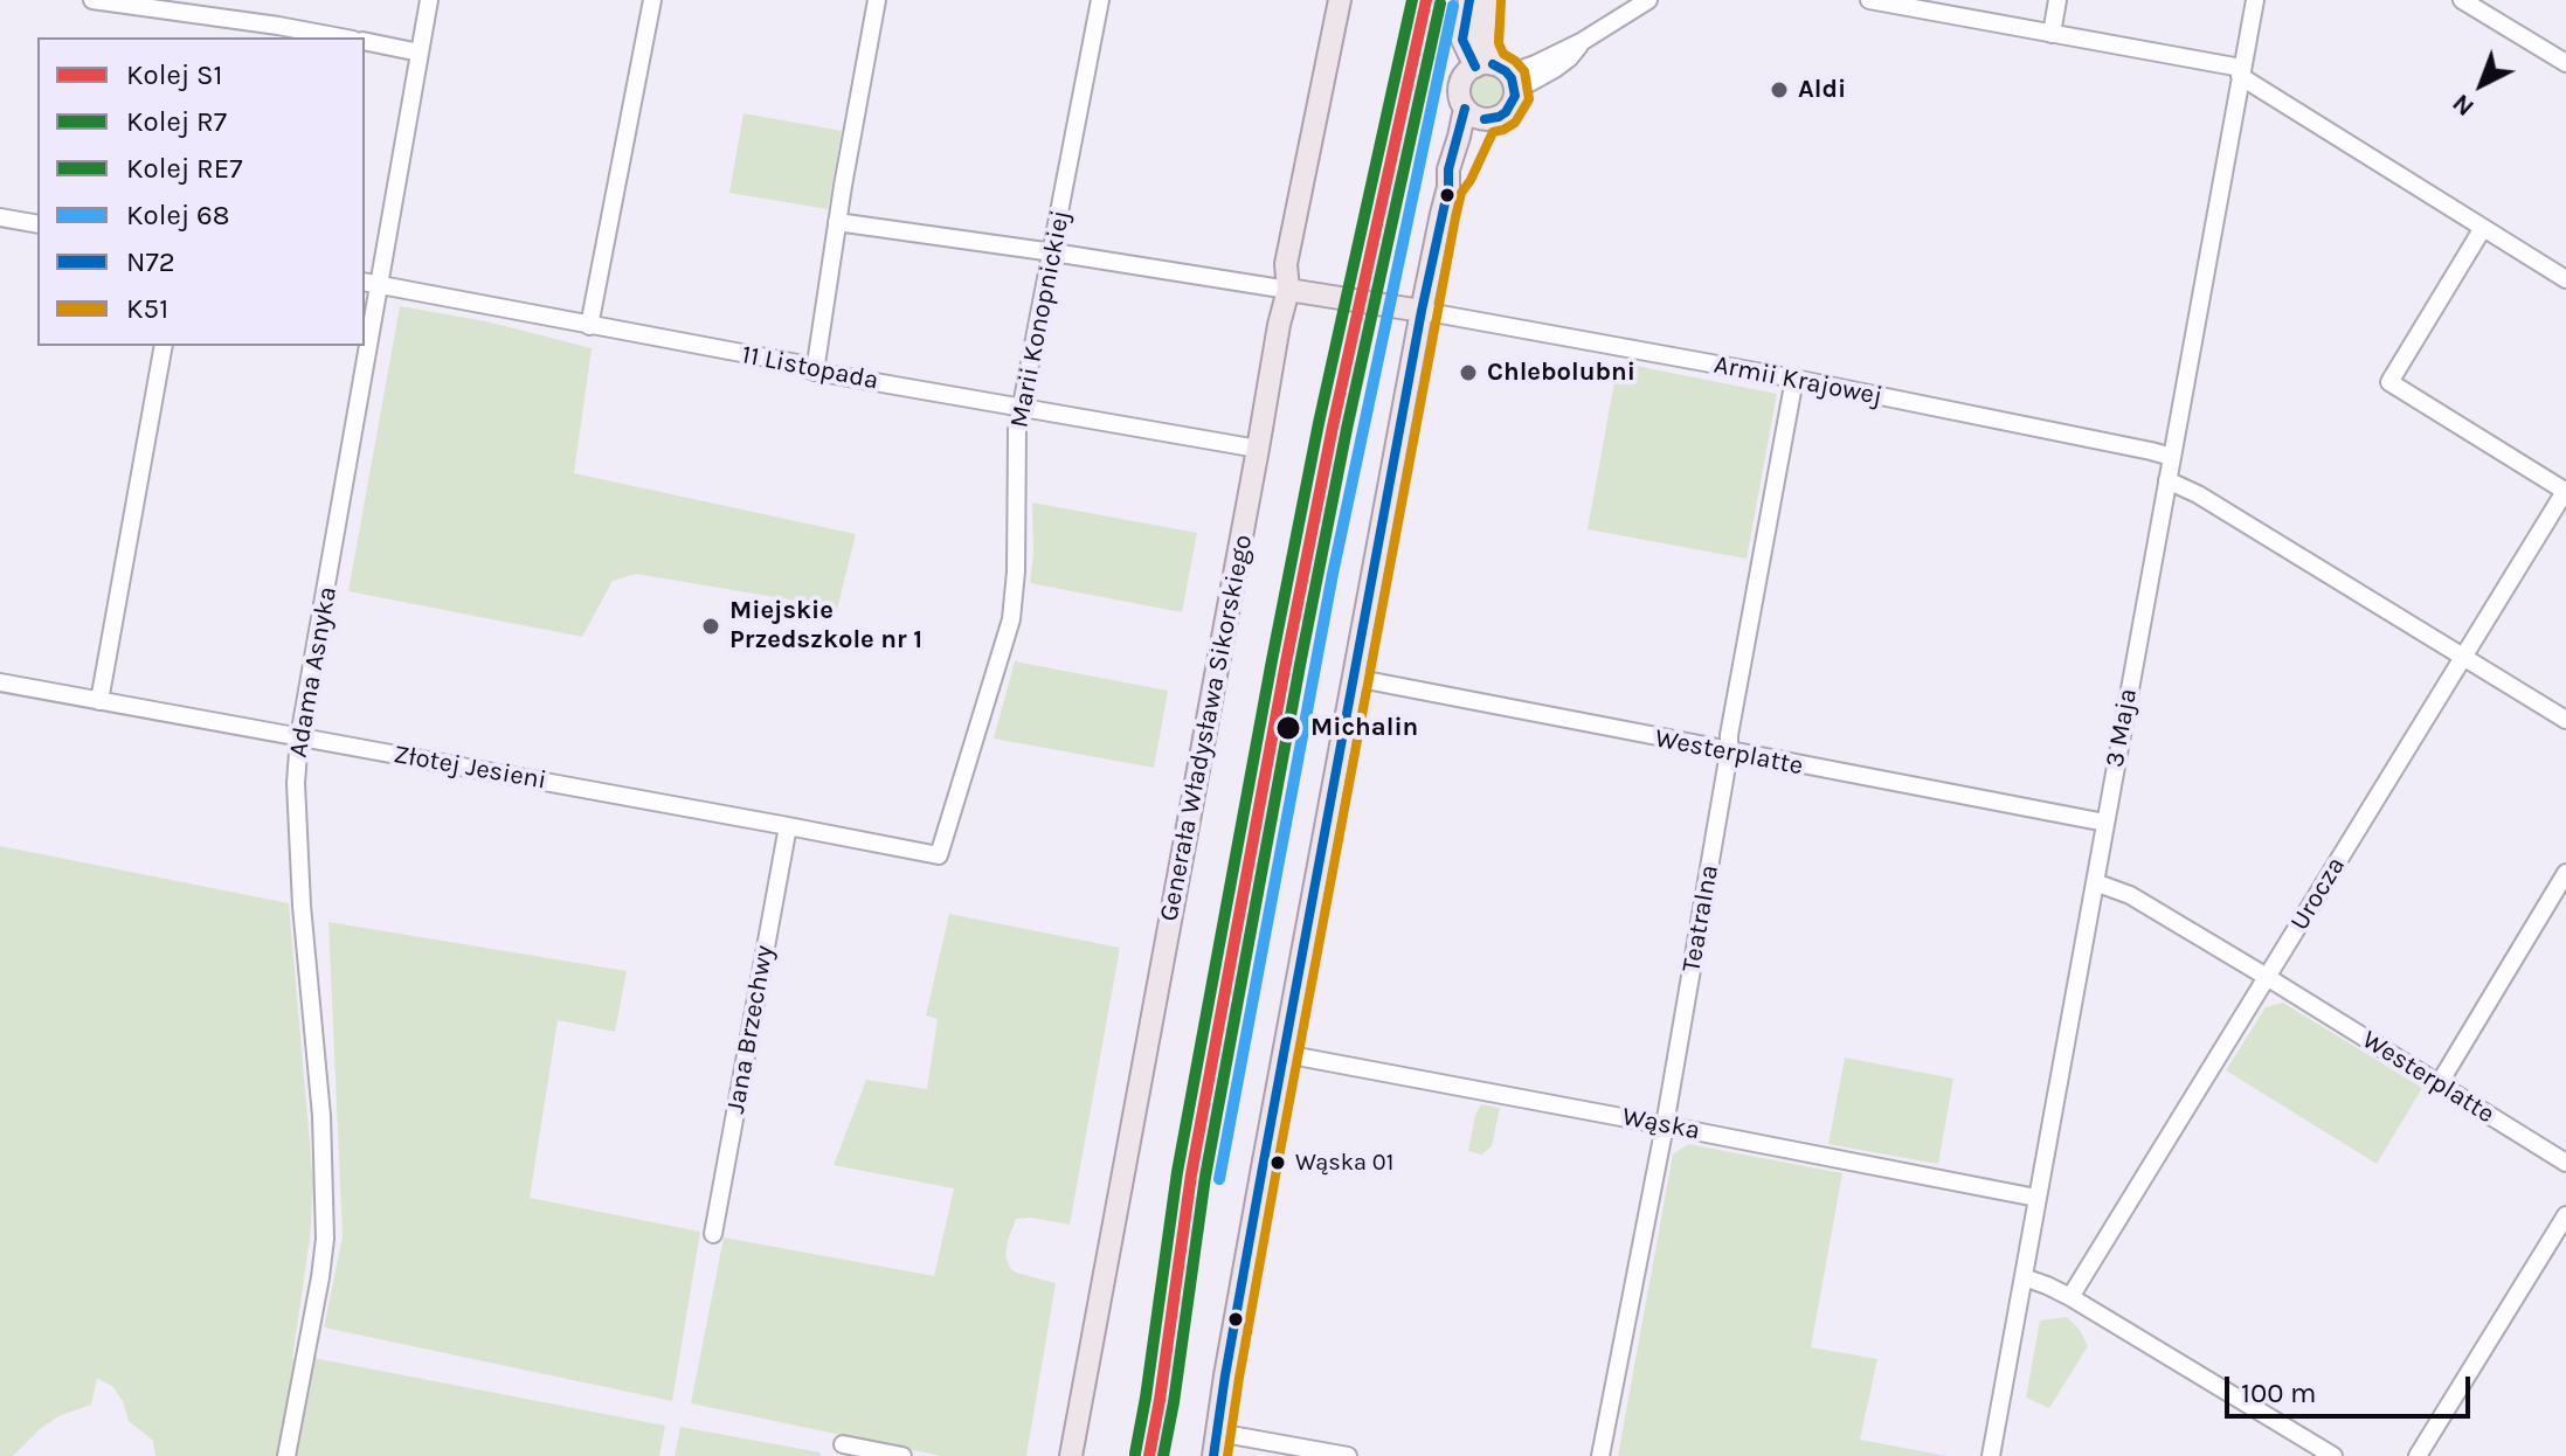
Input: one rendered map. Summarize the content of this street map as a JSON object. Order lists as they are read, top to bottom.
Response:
{
  "streets": {
    "main road": ["Generała Władysława Sikorskiego"],
    "street": [
      "Marii Konopnickiej",
      "11 Listopada",
      "Armii Krajowej",
      "Adama Asnyka",
      "3 Maja",
      "Westerplatte",
      "Złotej Jesieni",
      "Urocza",
      "Teatralna",
      "Jana Brzechwy",
      "Wąska"
    ]
  },
  "crossings": [
    ["Marii Konopnickiej", "11 Listopada"],
    ["Marii Konopnickiej", "Złotej Jesieni"],
    ["11 Listopada", "Adama Asnyka"],
    ["11 Listopada", "Generała Władysława Sikorskiego"],
    ["Armii Krajowej", "3 Maja"],
    ["Armii Krajowej", "Teatralna"],
    ["Adama Asnyka", "Złotej Jesieni"],
    ["3 Maja", "Westerplatte"],
    ["3 Maja", "Wąska"],
    ["Westerplatte", "Urocza"],
    ["Westerplatte", "Teatralna"],
    ["Złotej Jesieni", "Jana Brzechwy"],
    ["Teatralna", "Wąska"]
  ],
  "places": [
    "Aldi",
    "Chlebolubni",
    "Miejskie Przedszkole nr 1",
    "Michalin",
    "Wąska 01"
  ],
  "lines": [
    "rail line S1",
    "rail line RE7",
    "transit line N72",
    "transit line K51",
    "rail line R7",
    "rail line 68"
  ],
  "legend": [
    "Kolej S1",
    "Kolej R7",
    "Kolej RE7",
    "Kolej 68",
    "N72",
    "K51"
  ],
  "scale_bar": "100 m",
  "north": "bottom left"
}
